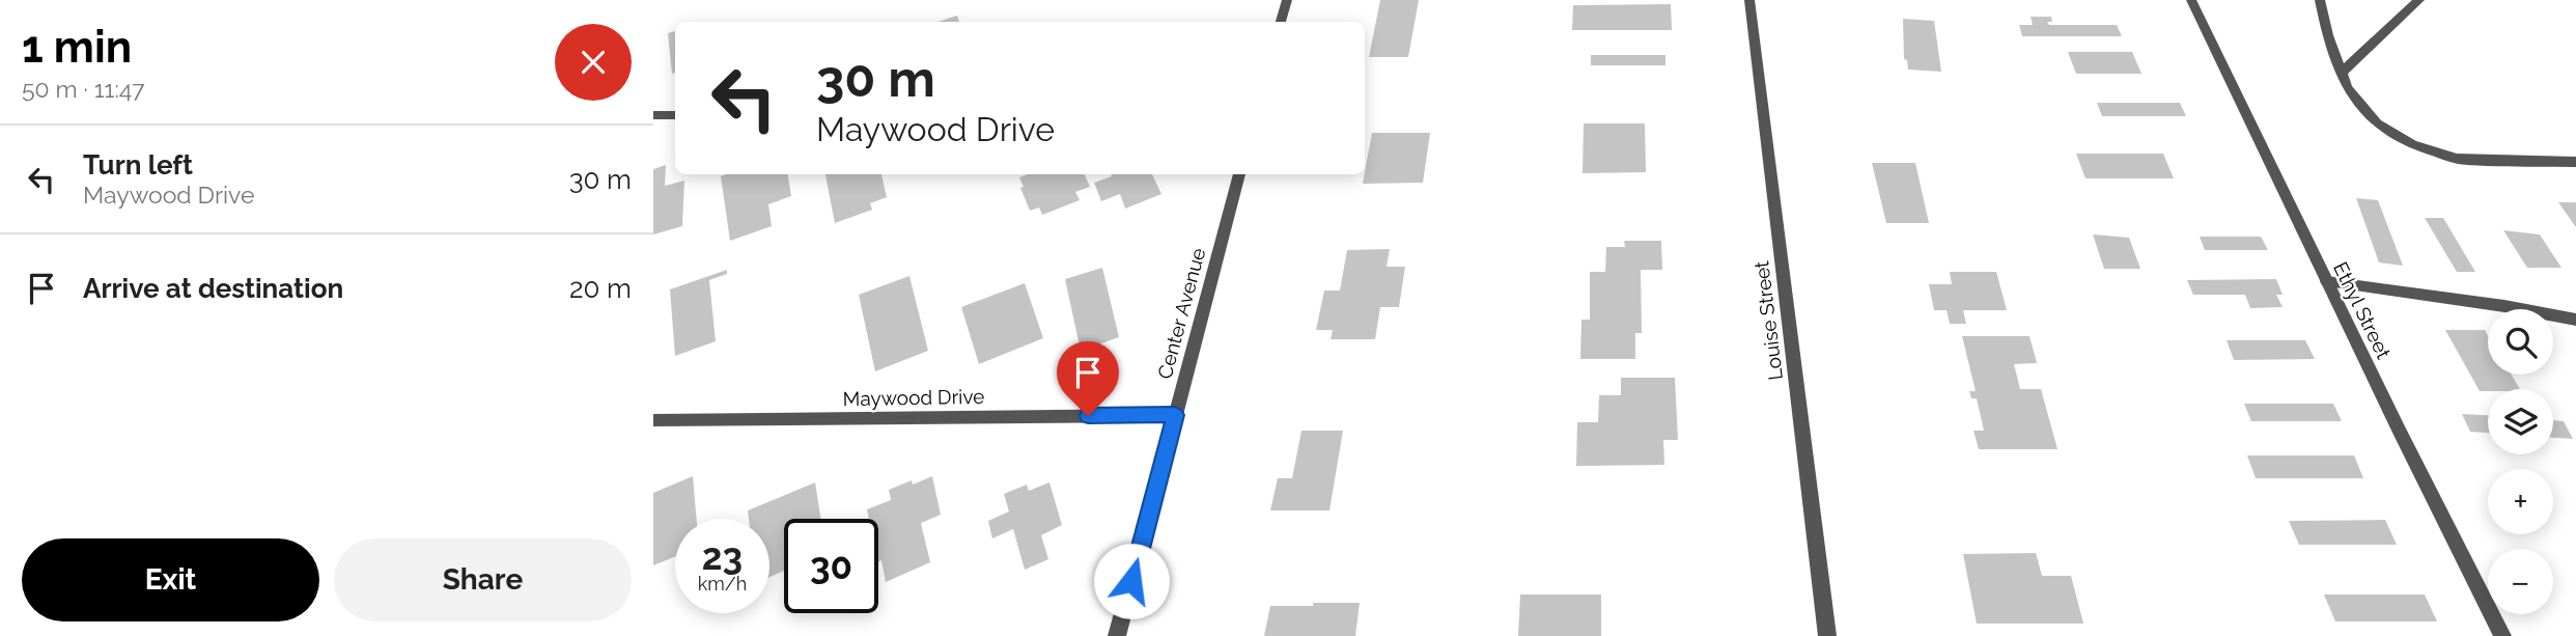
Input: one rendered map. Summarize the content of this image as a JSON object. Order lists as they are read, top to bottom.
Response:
{
  "streets": {
    "street": [
      "Ethyl Street",
      "Center Avenue",
      "Louise Street",
      "Maywood Drive"
    ]
  },
  "crossings": [
    ["Center Avenue", "Maywood Drive"]
  ],
  "page": {
    "heading": ["1 min", "50 m · 11:47"],
    "turn": ["30 m", "Maywood Drive"],
    "list": [
      {
        "name": "Turn left",
        "note": "Maywood Drive",
        "value": "30 m"
      },
      {
        "name": "Arrive at destination",
        "value": "20 m"
      }
    ],
    "map_buttons": ["+", "−"],
    "speed": "23 km/h",
    "limit": "30",
    "buttons": ["Exit", "Share"]
  }
}
